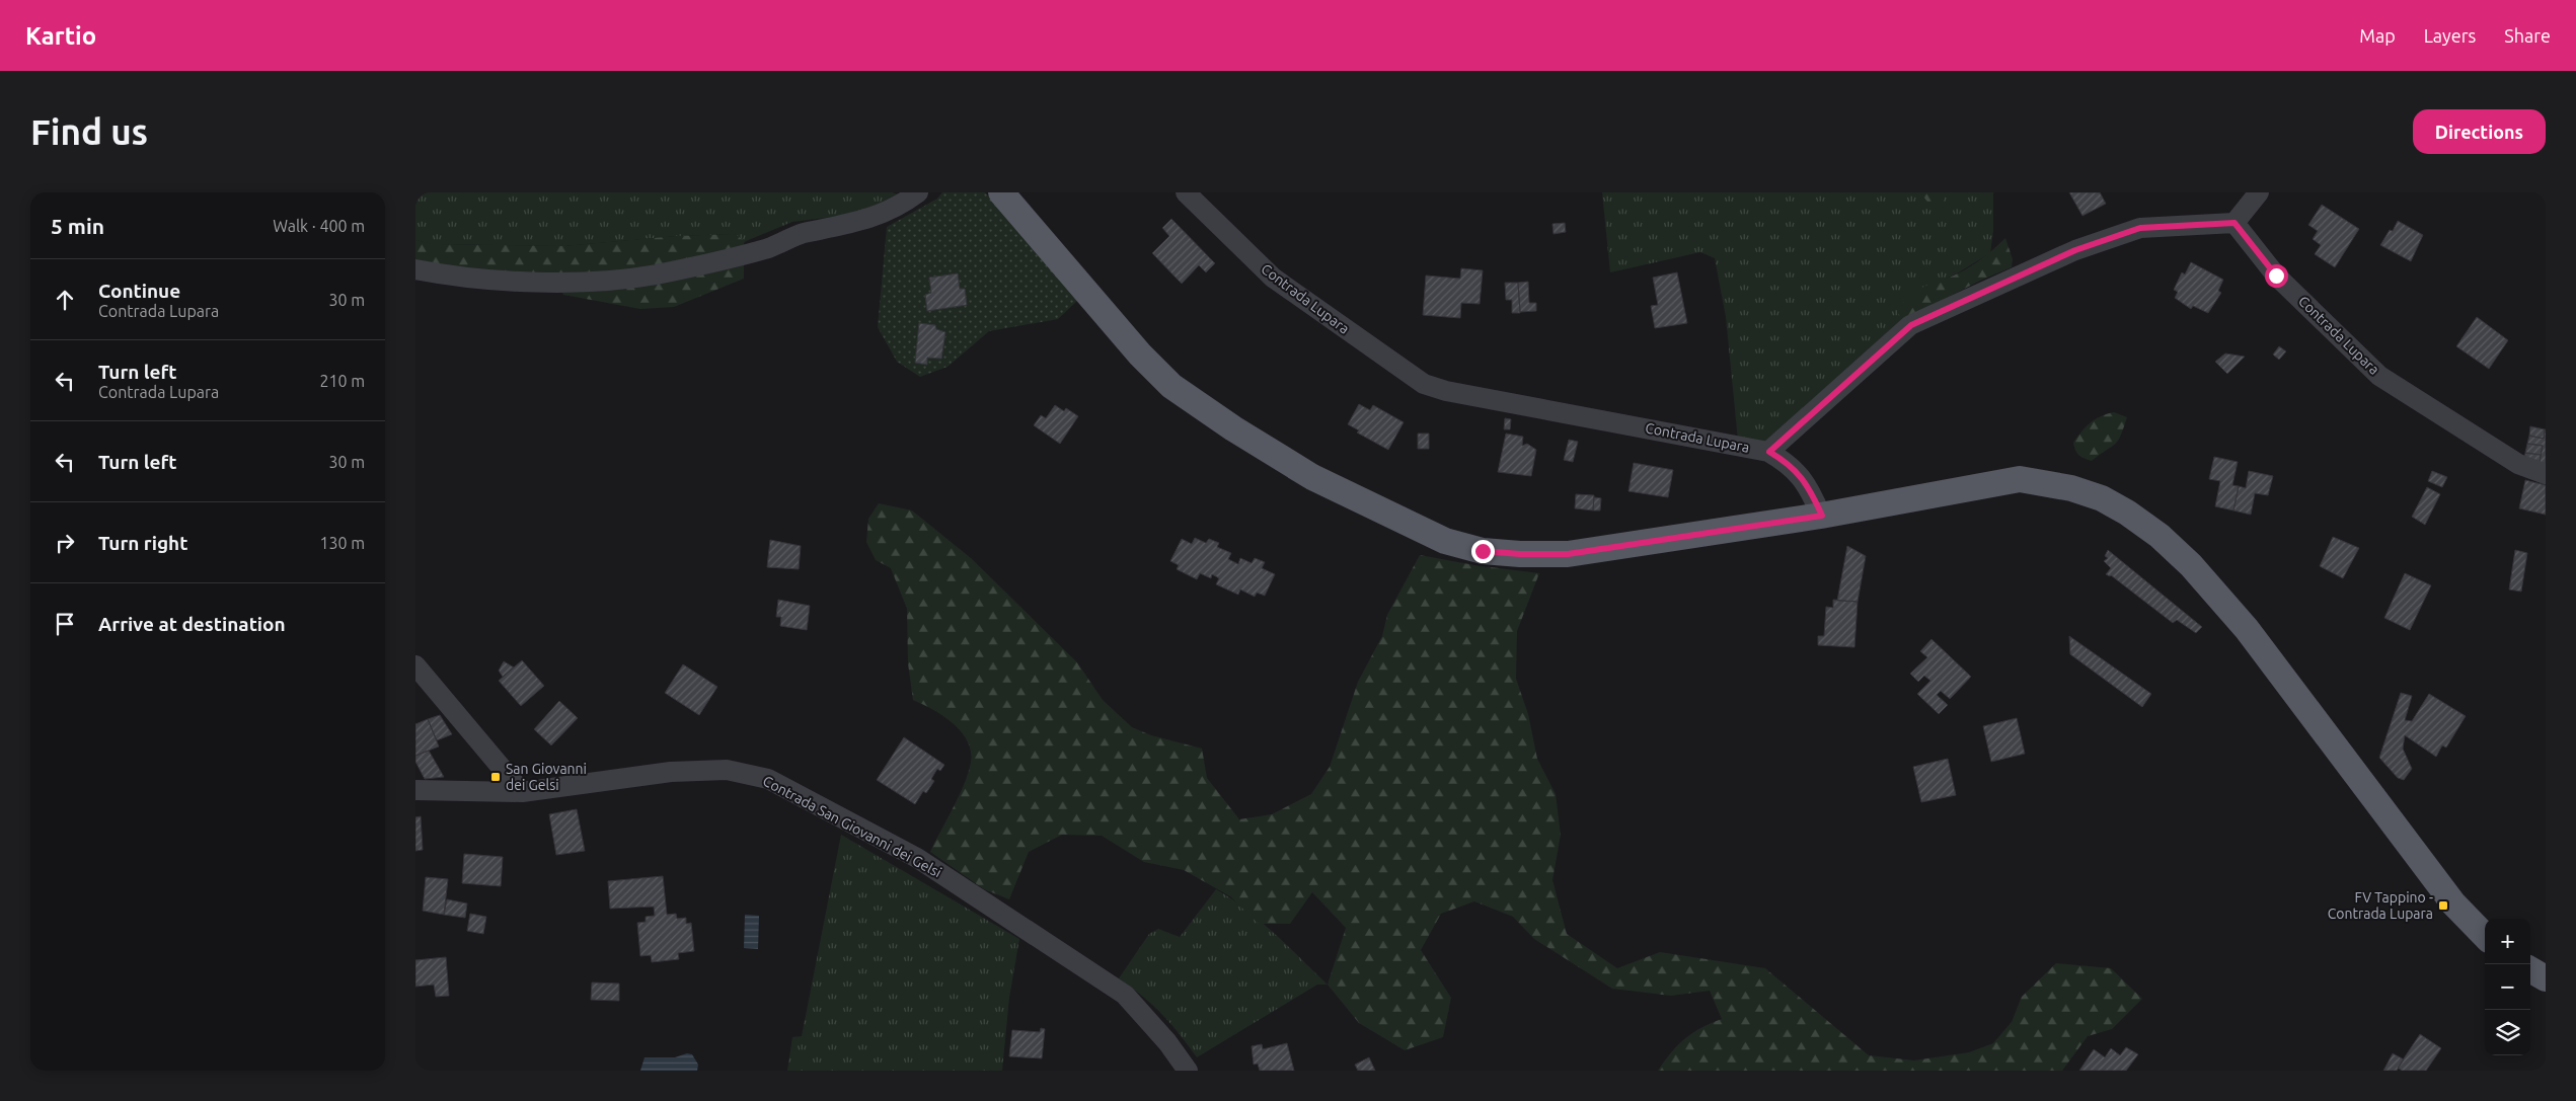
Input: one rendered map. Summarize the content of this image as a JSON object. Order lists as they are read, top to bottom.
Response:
{
  "streets": {
    "street": ["Contrada Lupara", "Contrada San Giovanni dei Gelsi"]
  },
  "places": {
    "transit": ["San Giovanni dei Gelsi", "FV Tappino - Contrada Lupara"]
  },
  "page": {
    "header": "Kartio",
    "nav": ["Map", "Layers", "Share"],
    "buttons": "Directions",
    "title": "Find us",
    "heading": ["5 min", "Walk · 400 m"],
    "list": [
      ["Continue", "Contrada Lupara", "30 m"],
      ["Turn left", "Contrada Lupara", "210 m"],
      ["Turn left", "30 m"],
      ["Turn right", "130 m"],
      "Arrive at destination"
    ],
    "map_buttons": ["+", "−"]
  }
}
